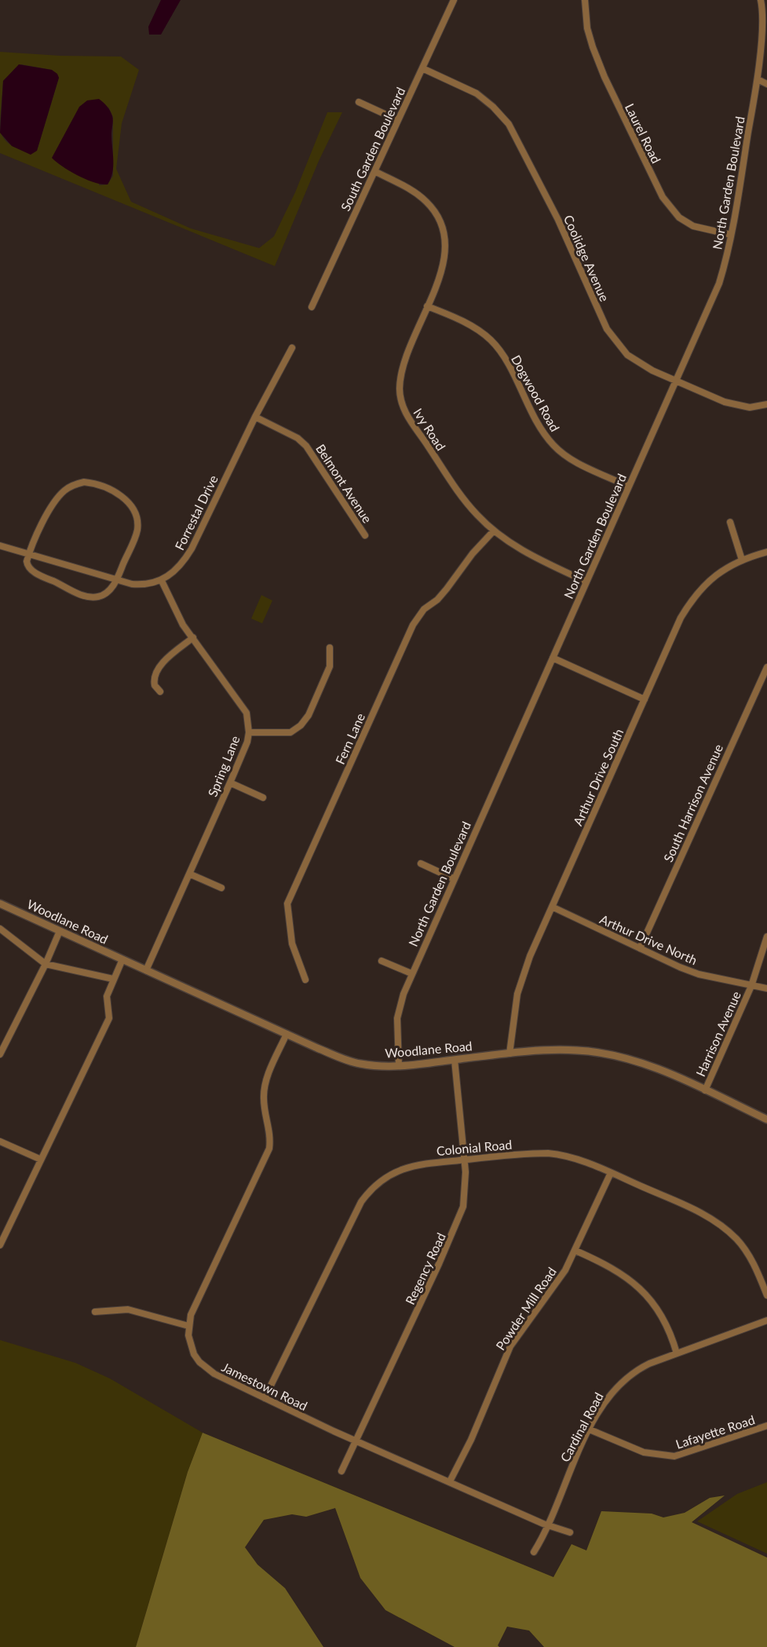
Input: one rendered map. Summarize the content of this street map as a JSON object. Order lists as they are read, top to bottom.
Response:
{
  "streets": {
    "street": [
      "Laurel Road",
      "South Garden Boulevard",
      "North Garden Boulevard",
      "Coolidge Avenue",
      "Dogwood Road",
      "Ivy Road",
      "Belmont Avenue",
      "Forrestal Drive",
      "Fern Lane",
      "Spring Lane",
      "Arthur Drive South",
      "South Harrison Avenue",
      "Woodlane Road",
      "Arthur Drive North",
      "Harrison Avenue",
      "Colonial Road",
      "Regency Road",
      "Powder Mill Road",
      "Jamestown Road",
      "Cardinal Road",
      "Lafayette Road"
    ]
  },
  "crossings": [
    ["Laurel Road", "North Garden Boulevard"],
    ["South Garden Boulevard", "Coolidge Avenue"],
    ["South Garden Boulevard", "Ivy Road"],
    ["North Garden Boulevard", "Coolidge Avenue"],
    ["North Garden Boulevard", "Dogwood Road"],
    ["North Garden Boulevard", "Ivy Road"],
    ["North Garden Boulevard", "Woodlane Road"],
    ["Dogwood Road", "Ivy Road"],
    ["Ivy Road", "Fern Lane"],
    ["Belmont Avenue", "Forrestal Drive"],
    ["Forrestal Drive", "Spring Lane"],
    ["Spring Lane", "Woodlane Road"],
    ["Arthur Drive South", "Woodlane Road"],
    ["Arthur Drive South", "Arthur Drive North"],
    ["South Harrison Avenue", "Arthur Drive North"],
    ["Woodlane Road", "Harrison Avenue"],
    ["Woodlane Road", "Regency Road"],
    ["Woodlane Road", "Jamestown Road"],
    ["Arthur Drive North", "Harrison Avenue"],
    ["Colonial Road", "Regency Road"],
    ["Colonial Road", "Powder Mill Road"],
    ["Colonial Road", "Jamestown Road"],
    ["Regency Road", "Jamestown Road"],
    ["Powder Mill Road", "Jamestown Road"],
    ["Jamestown Road", "Cardinal Road"],
    ["Cardinal Road", "Lafayette Road"]
  ]
}
